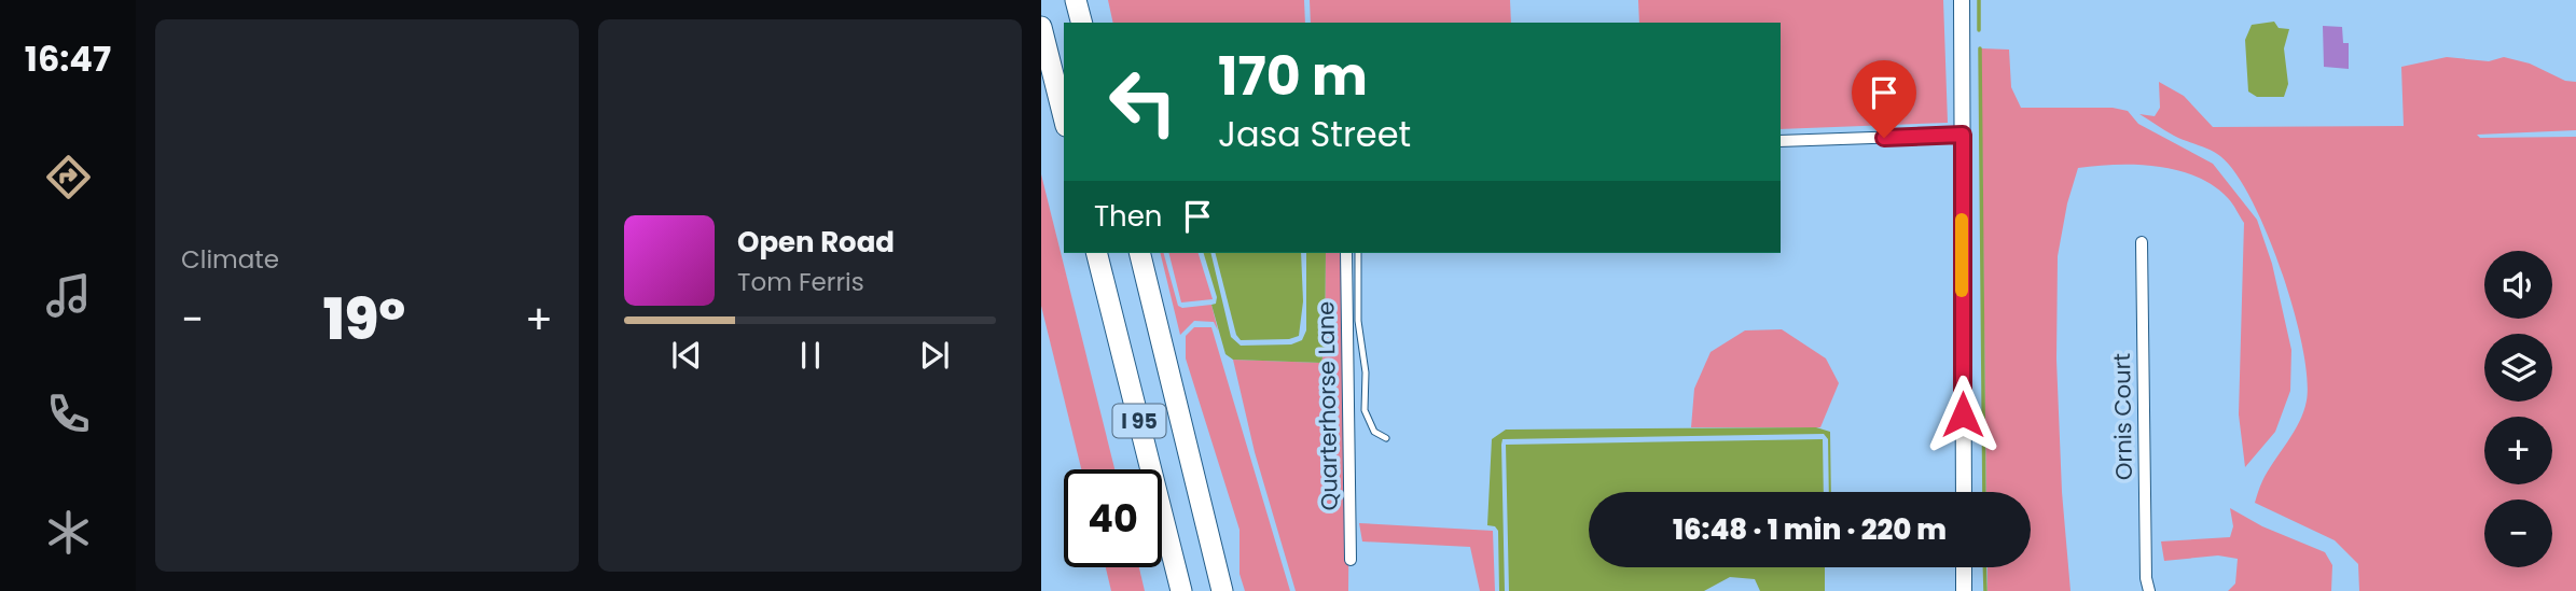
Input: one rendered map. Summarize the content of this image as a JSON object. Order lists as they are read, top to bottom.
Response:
{
  "streets": {
    "highway": ["I 95"],
    "street": ["Quarterhorse Lane", "Ornis Court"]
  },
  "page": {
    "tabs": "16:47",
    "tile": "Climate",
    "turn": ["170 m", "Jasa Street"],
    "then": "Then",
    "song": ["Open Road", "Tom Ferris"],
    "map_buttons": ["+", "−"],
    "heat": ["−", "19°", "+"],
    "limit": "40",
    "trip": "16:48 · 1 min · 220 m"
  }
}
